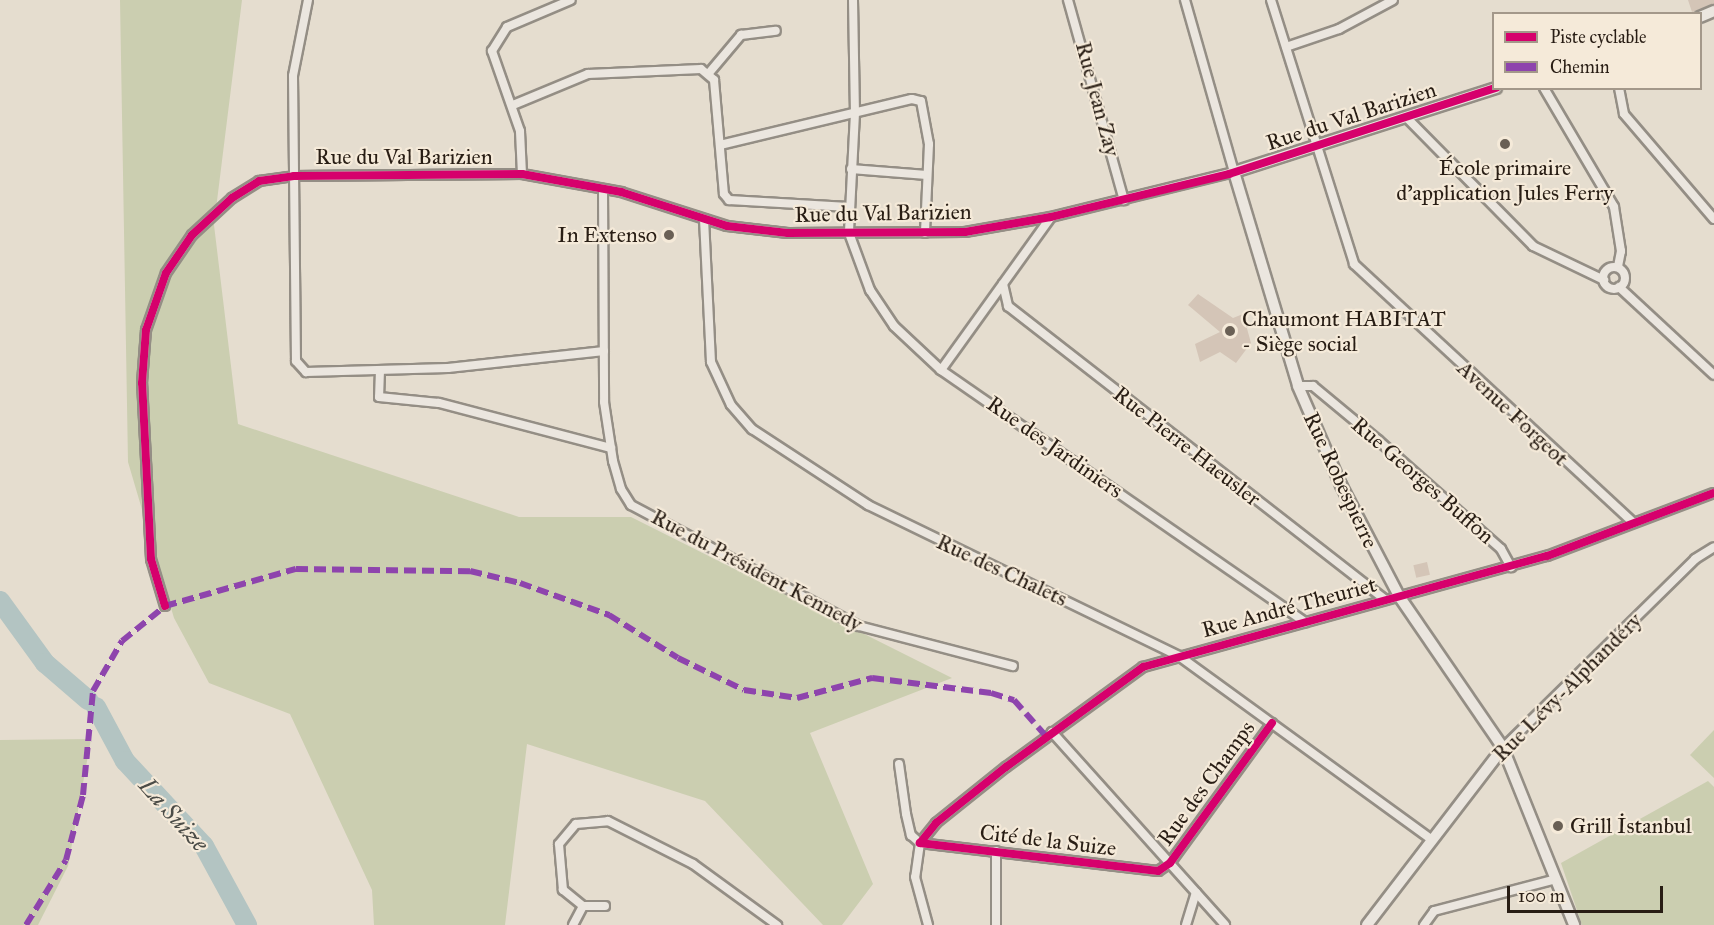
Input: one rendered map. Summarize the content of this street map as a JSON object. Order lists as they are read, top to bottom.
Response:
{
  "streets": {
    "street": [
      "Rue Jean Zay",
      "Rue du Val Barizien",
      "Avenue Forgeot",
      "Rue Pierre Haeusler",
      "Rue des Jardiniers",
      "Rue Robespierre",
      "Rue Georges Buffon",
      "Rue du Président Kennedy",
      "Rue des Chalets",
      "Rue André Theuriet",
      "Rue Lévy-Alphandéry",
      "Rue des Champs",
      "Cité de la Suize"
    ]
  },
  "crossings": [
    ["Rue Jean Zay", "Rue du Val Barizien"],
    ["Rue du Val Barizien", "Avenue Forgeot"],
    ["Rue du Val Barizien", "Rue des Jardiniers"],
    ["Rue du Val Barizien", "Rue Robespierre"],
    ["Rue du Val Barizien", "Rue du Président Kennedy"],
    ["Rue du Val Barizien", "Rue des Chalets"],
    ["Avenue Forgeot", "Rue André Theuriet"],
    ["Rue Pierre Haeusler", "Rue André Theuriet"],
    ["Rue des Jardiniers", "Rue André Theuriet"],
    ["Rue Robespierre", "Rue Georges Buffon"],
    ["Rue Robespierre", "Rue André Theuriet"],
    ["Rue Robespierre", "Rue Lévy-Alphandéry"],
    ["Rue Georges Buffon", "Rue André Theuriet"],
    ["Rue des Chalets", "Rue André Theuriet"],
    ["Rue des Chalets", "Rue Lévy-Alphandéry"],
    ["Rue des Chalets", "Rue des Champs"],
    ["Rue André Theuriet", "Cité de la Suize"],
    ["Rue des Champs", "Cité de la Suize"]
  ],
  "water": ["La Suize"],
  "places": [
    "École primaire d'application Jules Ferry",
    "In Extenso",
    "Chaumont HABITAT - Siège social",
    "Grill İstanbul"
  ],
  "legend": ["Piste cyclable", "Chemin"],
  "scale_bar": "100 m"
}
